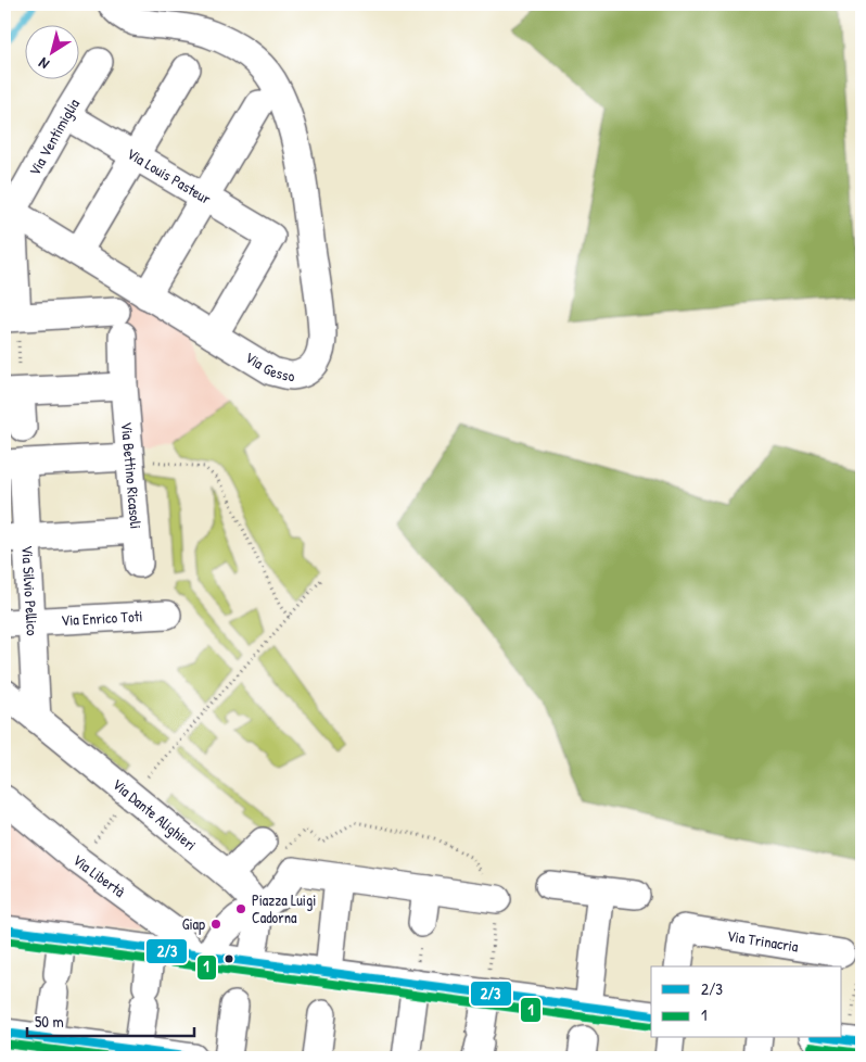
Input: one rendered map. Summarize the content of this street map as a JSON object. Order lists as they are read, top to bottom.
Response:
{
  "streets": {
    "street": [
      "Via Ventimiglia",
      "Via Louis Pasteur",
      "Via Gesso",
      "Via Bettino Ricasoli",
      "Via Silvio Pellico",
      "Via Enrico Toti",
      "Via Dante Alighieri",
      "Via Libertà",
      "Via Trinacria"
    ]
  },
  "crossings": [
    ["Via Ventimiglia", "Via Louis Pasteur"],
    ["Via Ventimiglia", "Via Gesso"],
    ["Via Louis Pasteur", "Via Gesso"],
    ["Via Silvio Pellico", "Via Enrico Toti"],
    ["Via Silvio Pellico", "Via Dante Alighieri"]
  ],
  "places": ["Piazza Luigi Cadorna", "Giap"],
  "lines": ["transit line 2/3", "transit line 1"],
  "legend": ["2/3", "1"],
  "scale_bar": "50 m",
  "north": "bottom left"
}
